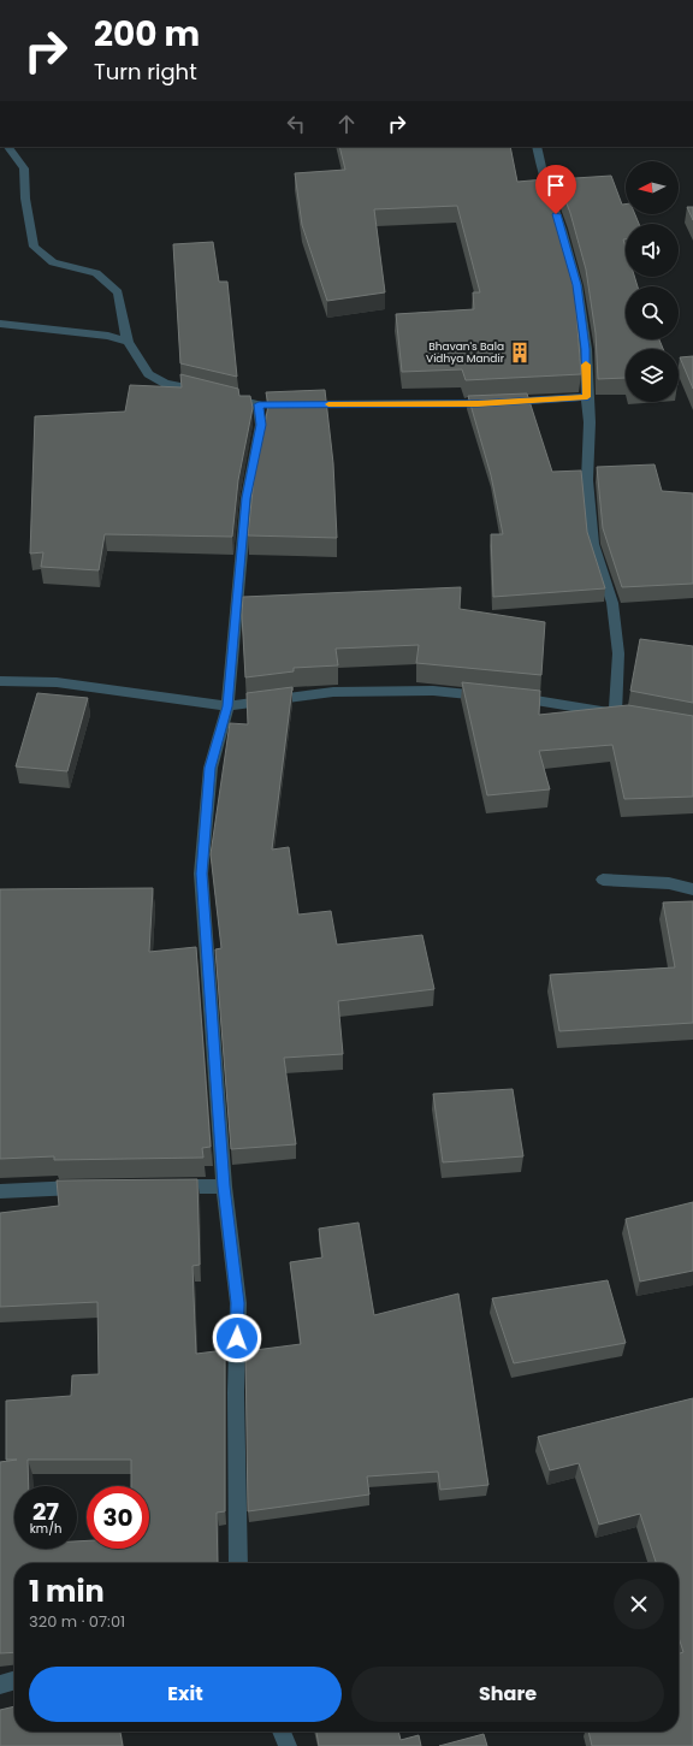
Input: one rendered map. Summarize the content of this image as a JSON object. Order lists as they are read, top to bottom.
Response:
{
  "places": {
    "building": ["Bhavan's Bala Vidhya Mandir"]
  },
  "north": "left",
  "page": {
    "turn": ["200 m", "Turn right"],
    "speed": "27 km/h",
    "limit": "30",
    "heading": ["1 min", "320 m · 07:01"],
    "buttons": ["Exit", "Share"]
  }
}
